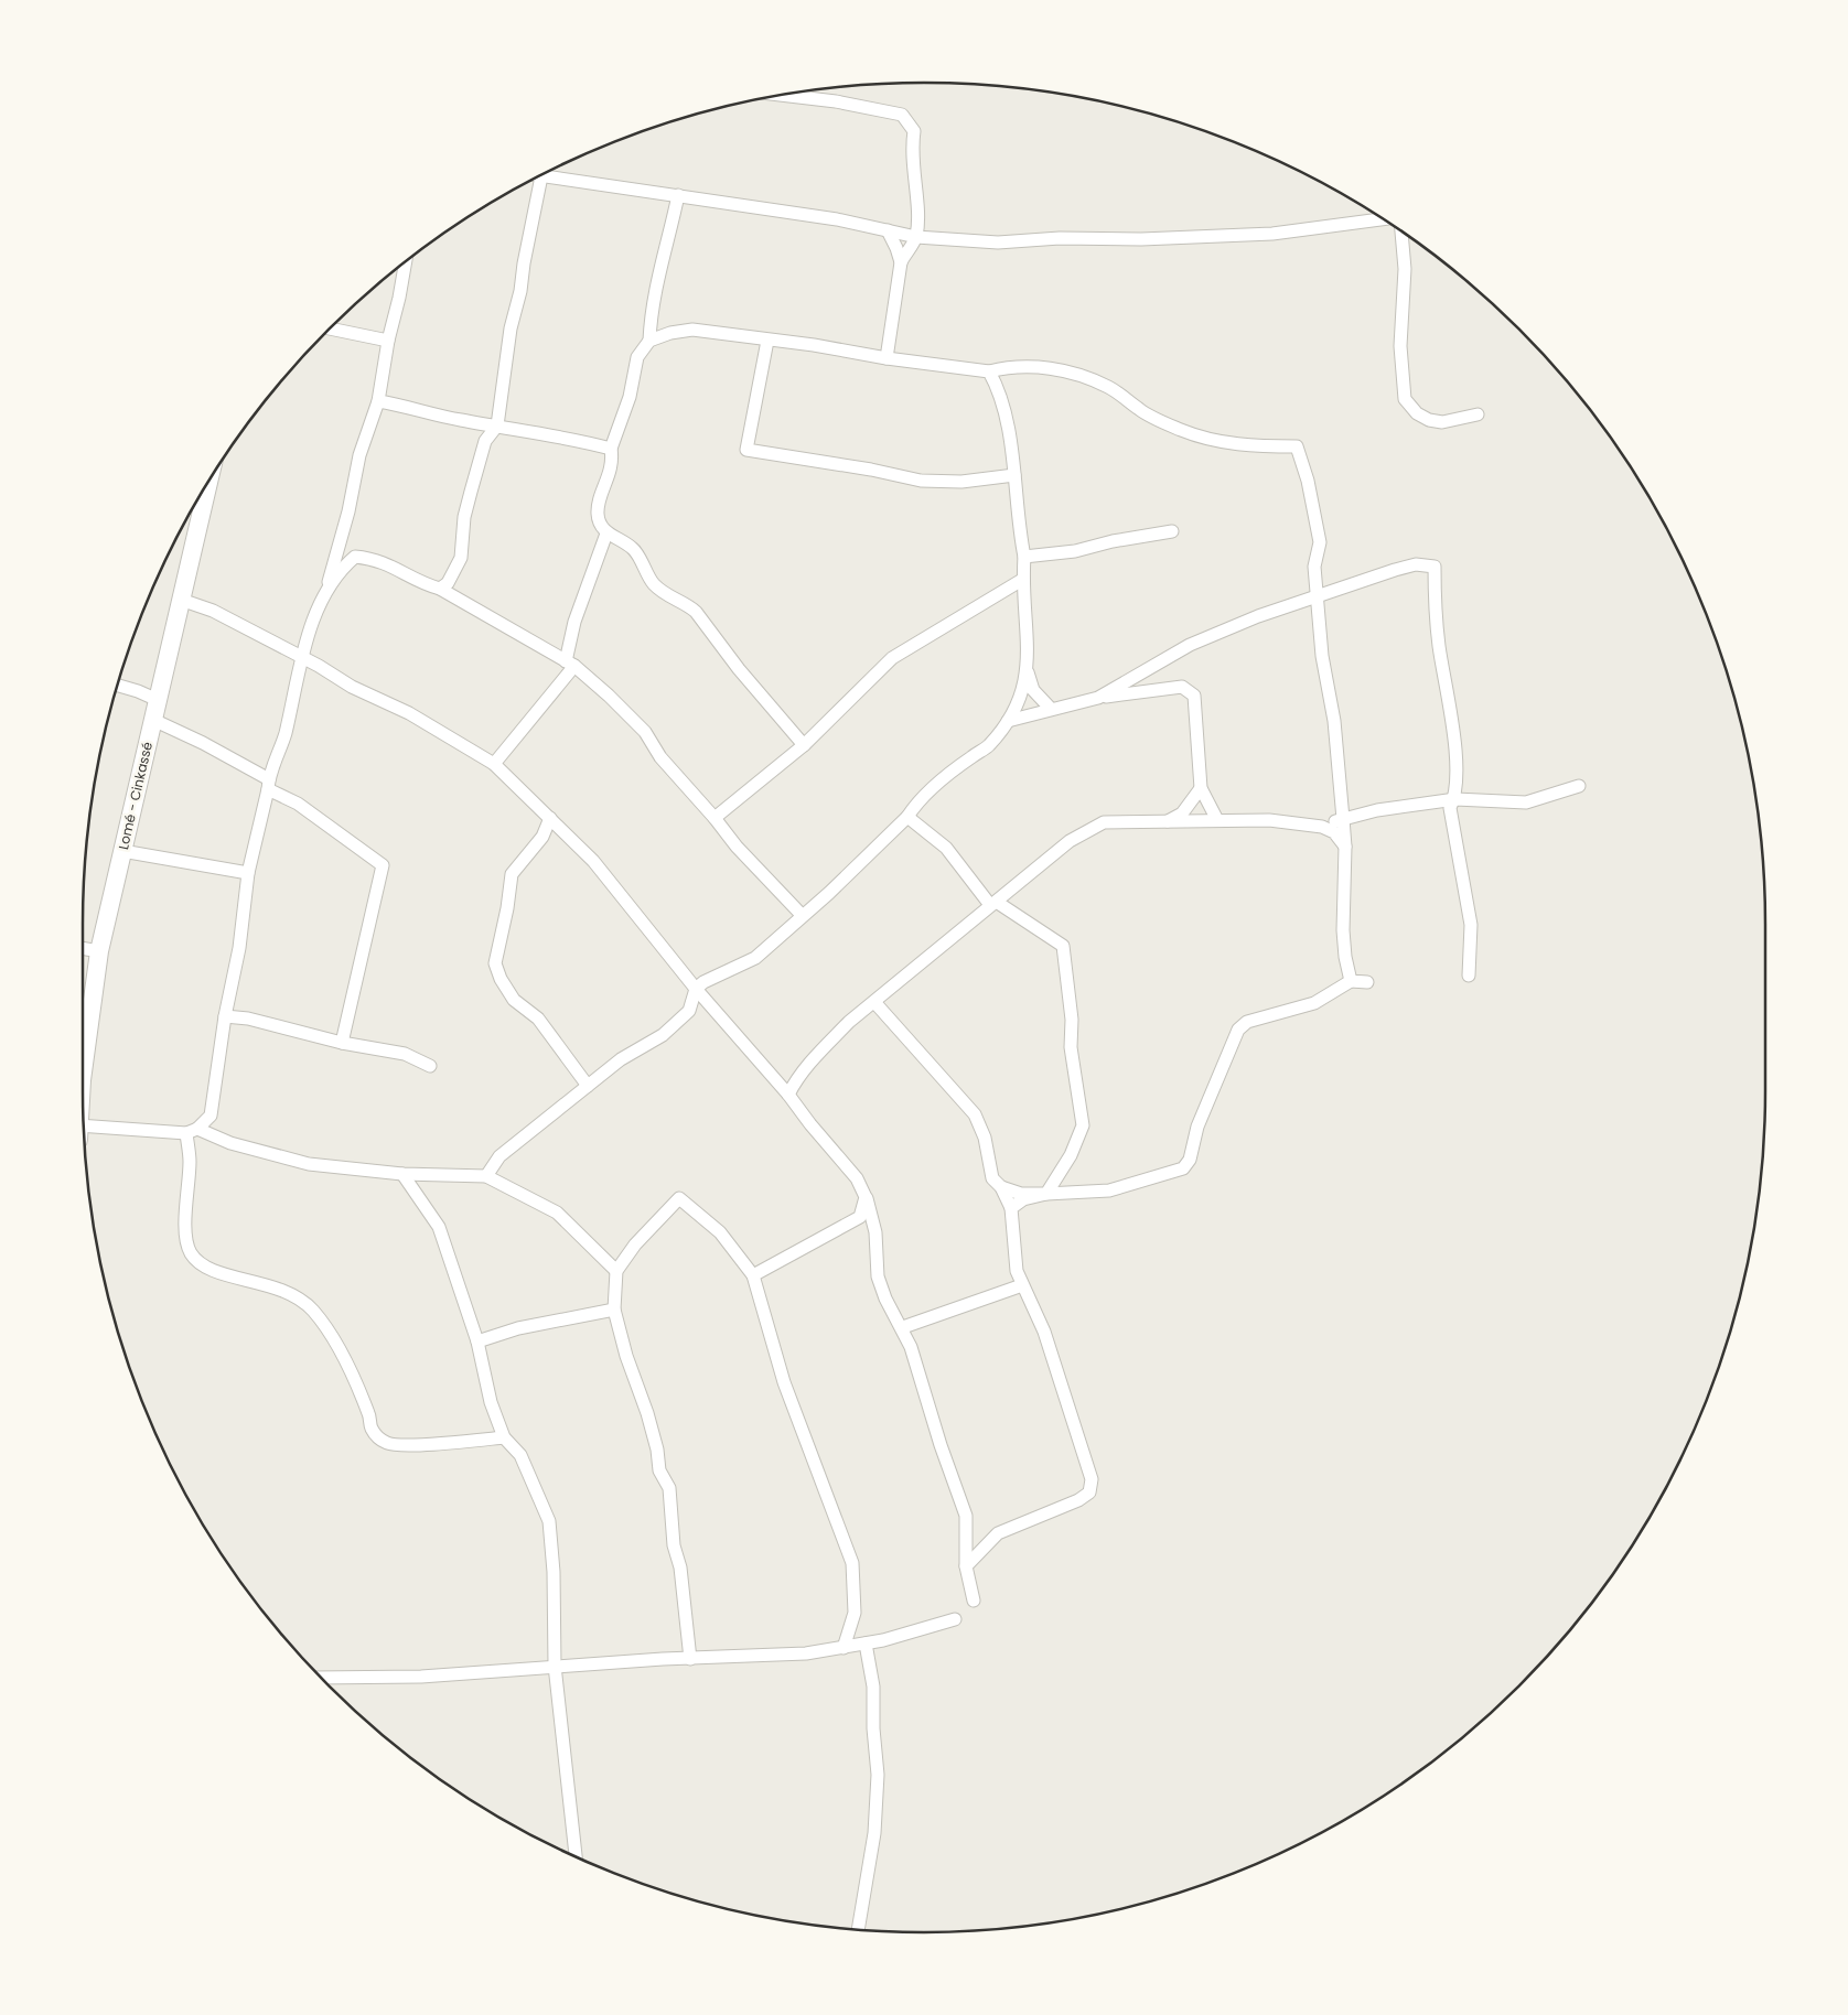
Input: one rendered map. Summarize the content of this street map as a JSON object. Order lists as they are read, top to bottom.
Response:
{
  "streets": {
    "highway": ["Lomé - Cinkassé"]
  }
}
